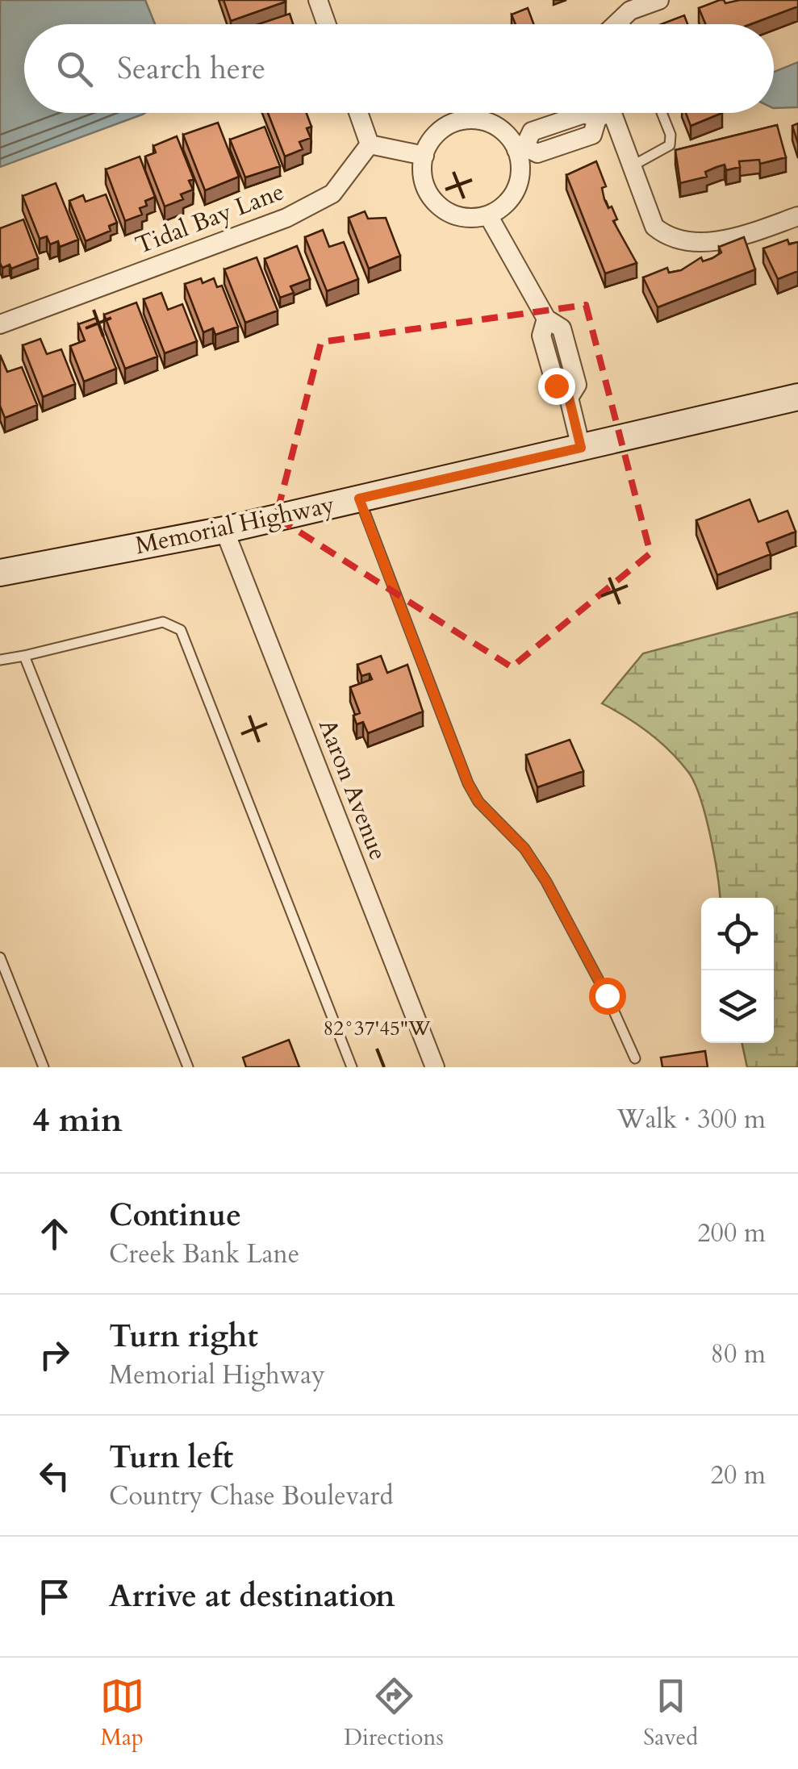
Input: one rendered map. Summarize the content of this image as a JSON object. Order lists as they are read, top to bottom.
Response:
{
  "streets": {
    "street": ["Tidal Bay Lane", "Memorial Highway", "Aaron Avenue"]
  },
  "crossings": [
    ["Memorial Highway", "Aaron Avenue"]
  ],
  "page": {
    "search": "Search here",
    "heading": ["4 min", "Walk · 300 m"],
    "list": [
      ["Continue", "Creek Bank Lane", "200 m"],
      ["Turn right", "Memorial Highway", "80 m"],
      ["Turn left", "Country Chase Boulevard", "20 m"],
      "Arrive at destination"
    ],
    "nav": ["Map", "Directions", "Saved"]
  },
  "coordinates": ["82°37'45\"W"]
}
